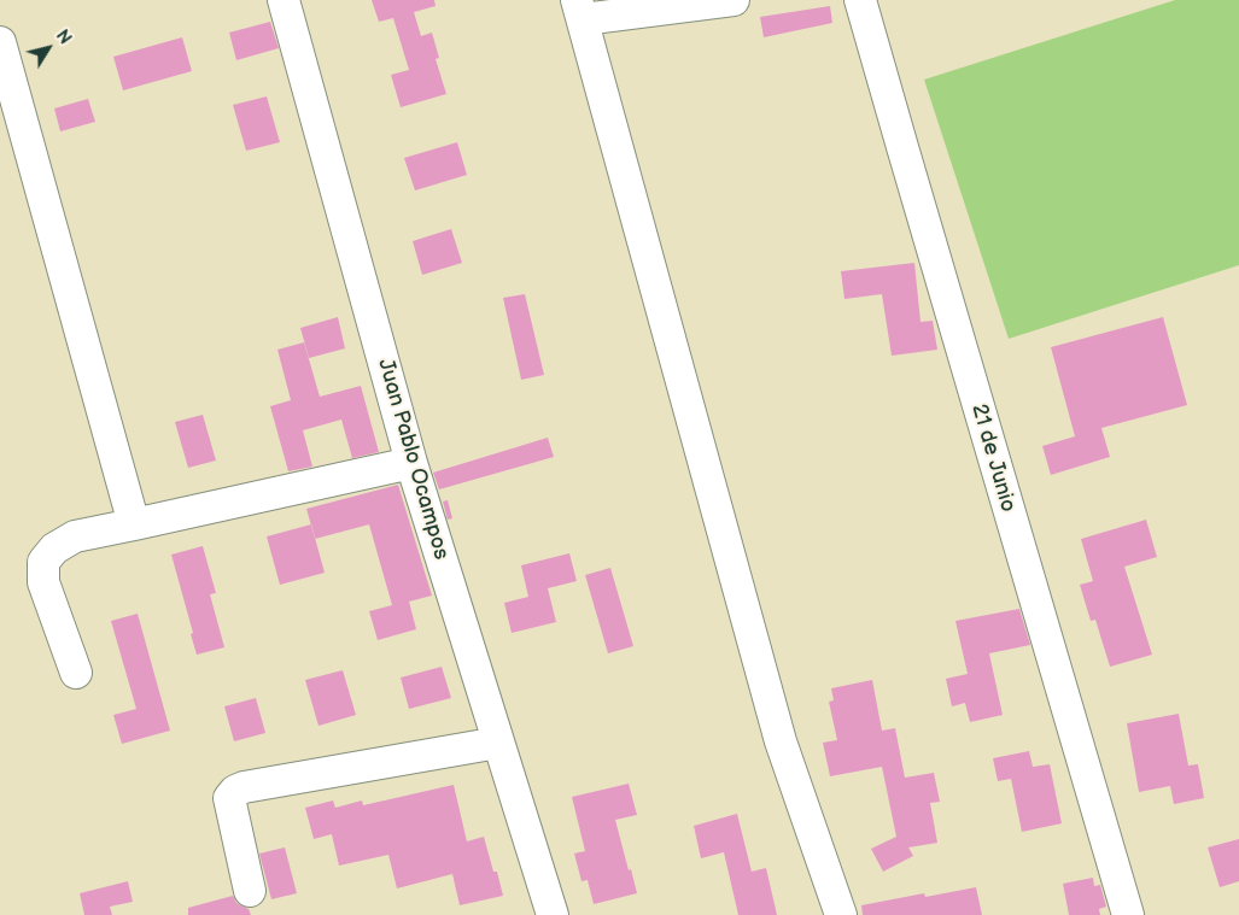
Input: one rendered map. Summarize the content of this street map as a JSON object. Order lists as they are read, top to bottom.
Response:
{
  "streets": {
    "street": ["21 de Junio", "Juan Pablo Ocampos"]
  },
  "north": "top right"
}
